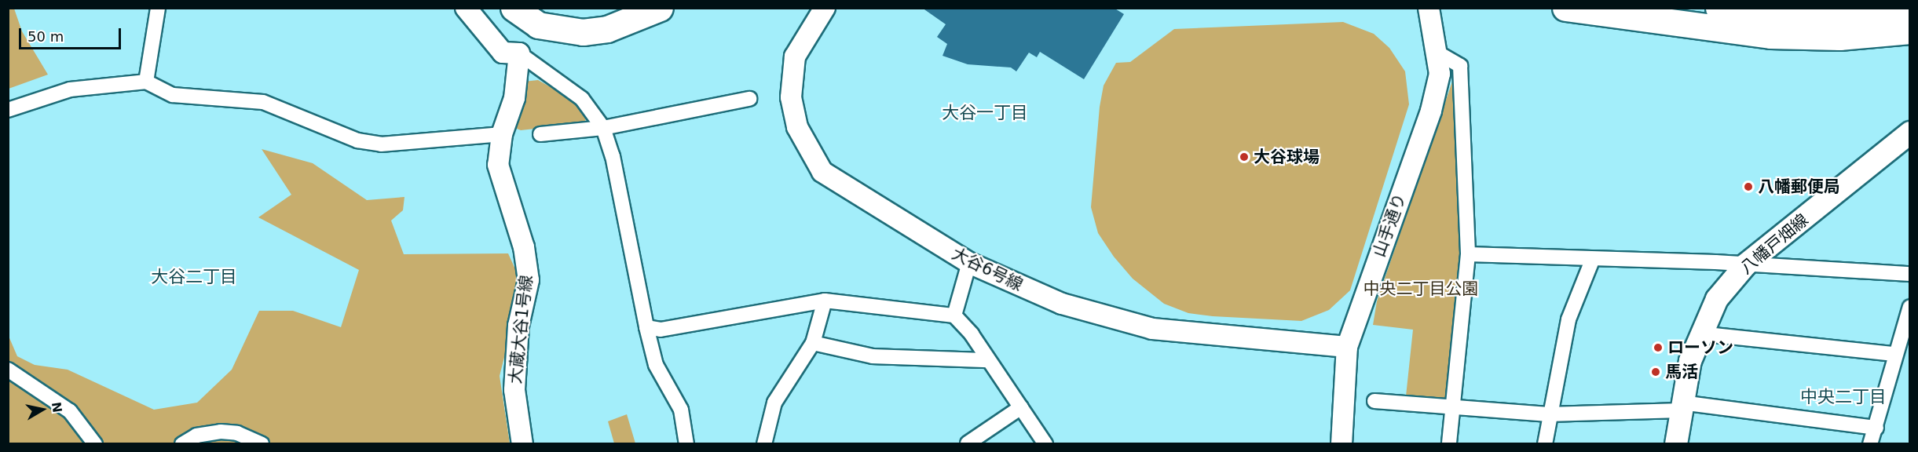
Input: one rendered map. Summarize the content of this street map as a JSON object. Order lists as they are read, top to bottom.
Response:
{
  "streets": {
    "main road": ["八幡戸畑線"],
    "street": ["山手通り", "大谷6号線", "大蔵大谷1号線"]
  },
  "crossings": [
    ["山手通り", "大谷6号線"]
  ],
  "districts": ["大谷一丁目", "大谷二丁目", "中央二丁目"],
  "parks": ["中央二丁目公園"],
  "places": [
    "大谷球場",
    "八幡郵便局",
    "ローソン",
    "馬活"
  ],
  "scale_bar": "50 m",
  "north": "right"
}
